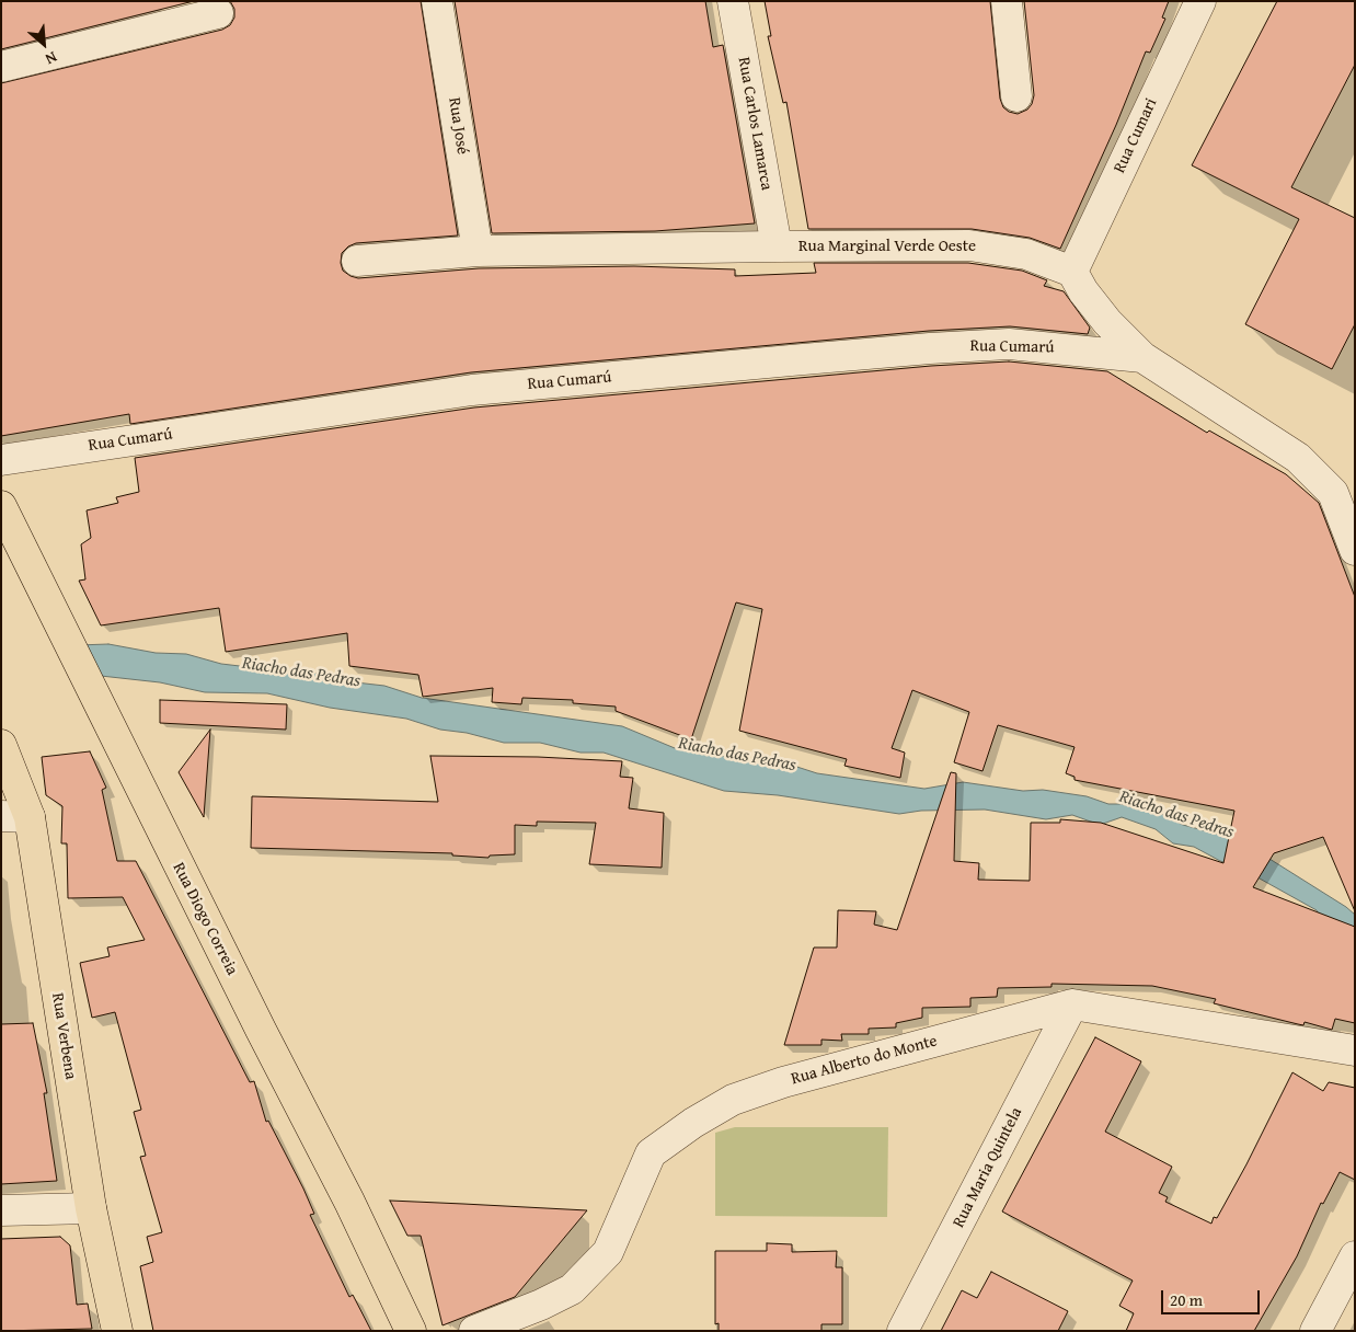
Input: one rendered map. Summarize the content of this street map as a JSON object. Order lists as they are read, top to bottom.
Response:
{
  "streets": {
    "main road": ["Rua Diogo Correia", "Rua Verbena"],
    "street": [
      "Rua Carlos Lamarca",
      "Rua José",
      "Rua Cumari",
      "Rua Marginal Verde Oeste",
      "Rua Cumarú",
      "Rua Alberto do Monte",
      "Rua Maria Quintela"
    ]
  },
  "crossings": [
    ["Rua Carlos Lamarca", "Rua Marginal Verde Oeste"],
    ["Rua José", "Rua Marginal Verde Oeste"],
    ["Rua Cumari", "Rua Marginal Verde Oeste"],
    ["Rua Alberto do Monte", "Rua Maria Quintela"]
  ],
  "water": ["Riacho das Pedras"],
  "scale_bar": "20 m",
  "north": "bottom right"
}
